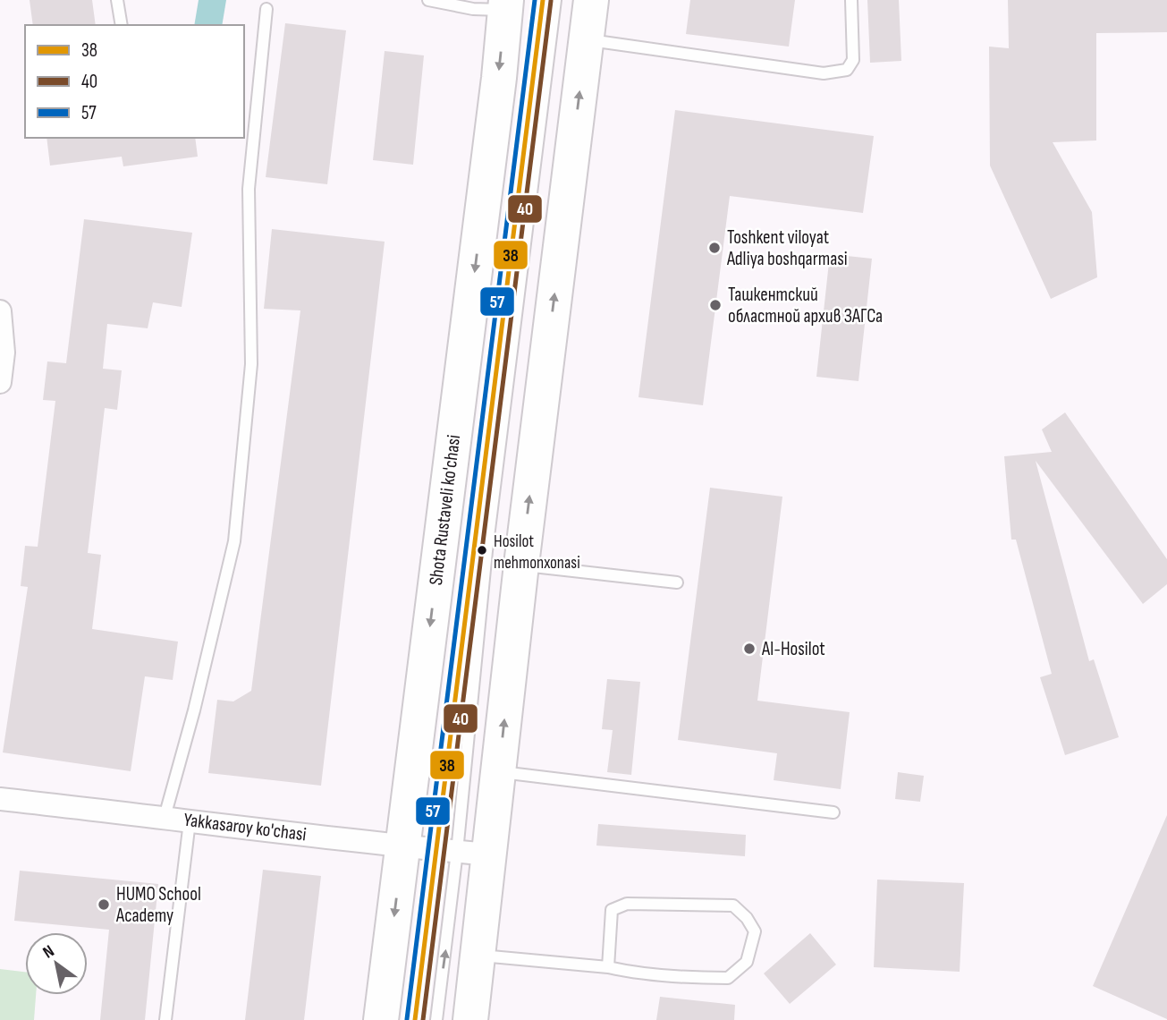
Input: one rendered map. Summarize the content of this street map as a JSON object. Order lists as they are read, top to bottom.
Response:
{
  "streets": {
    "main road": ["Shota Rustaveli ko'chasi"],
    "street": ["Yakkasaroy ko'chasi"]
  },
  "crossings": [
    ["Shota Rustaveli ko'chasi", "Yakkasaroy ko'chasi"]
  ],
  "places": [
    "Toshkent viloyat Adliya boshqarmasi",
    "Ташкентский областной архив ЗАГСа",
    "Hosilot mehmonxonasi",
    "Al-Hosilot",
    "HUMO School Academy"
  ],
  "lines": ["transit line 38", "transit line 57", "transit line 40"],
  "legend": ["38", "40", "57"],
  "north": "top left"
}
